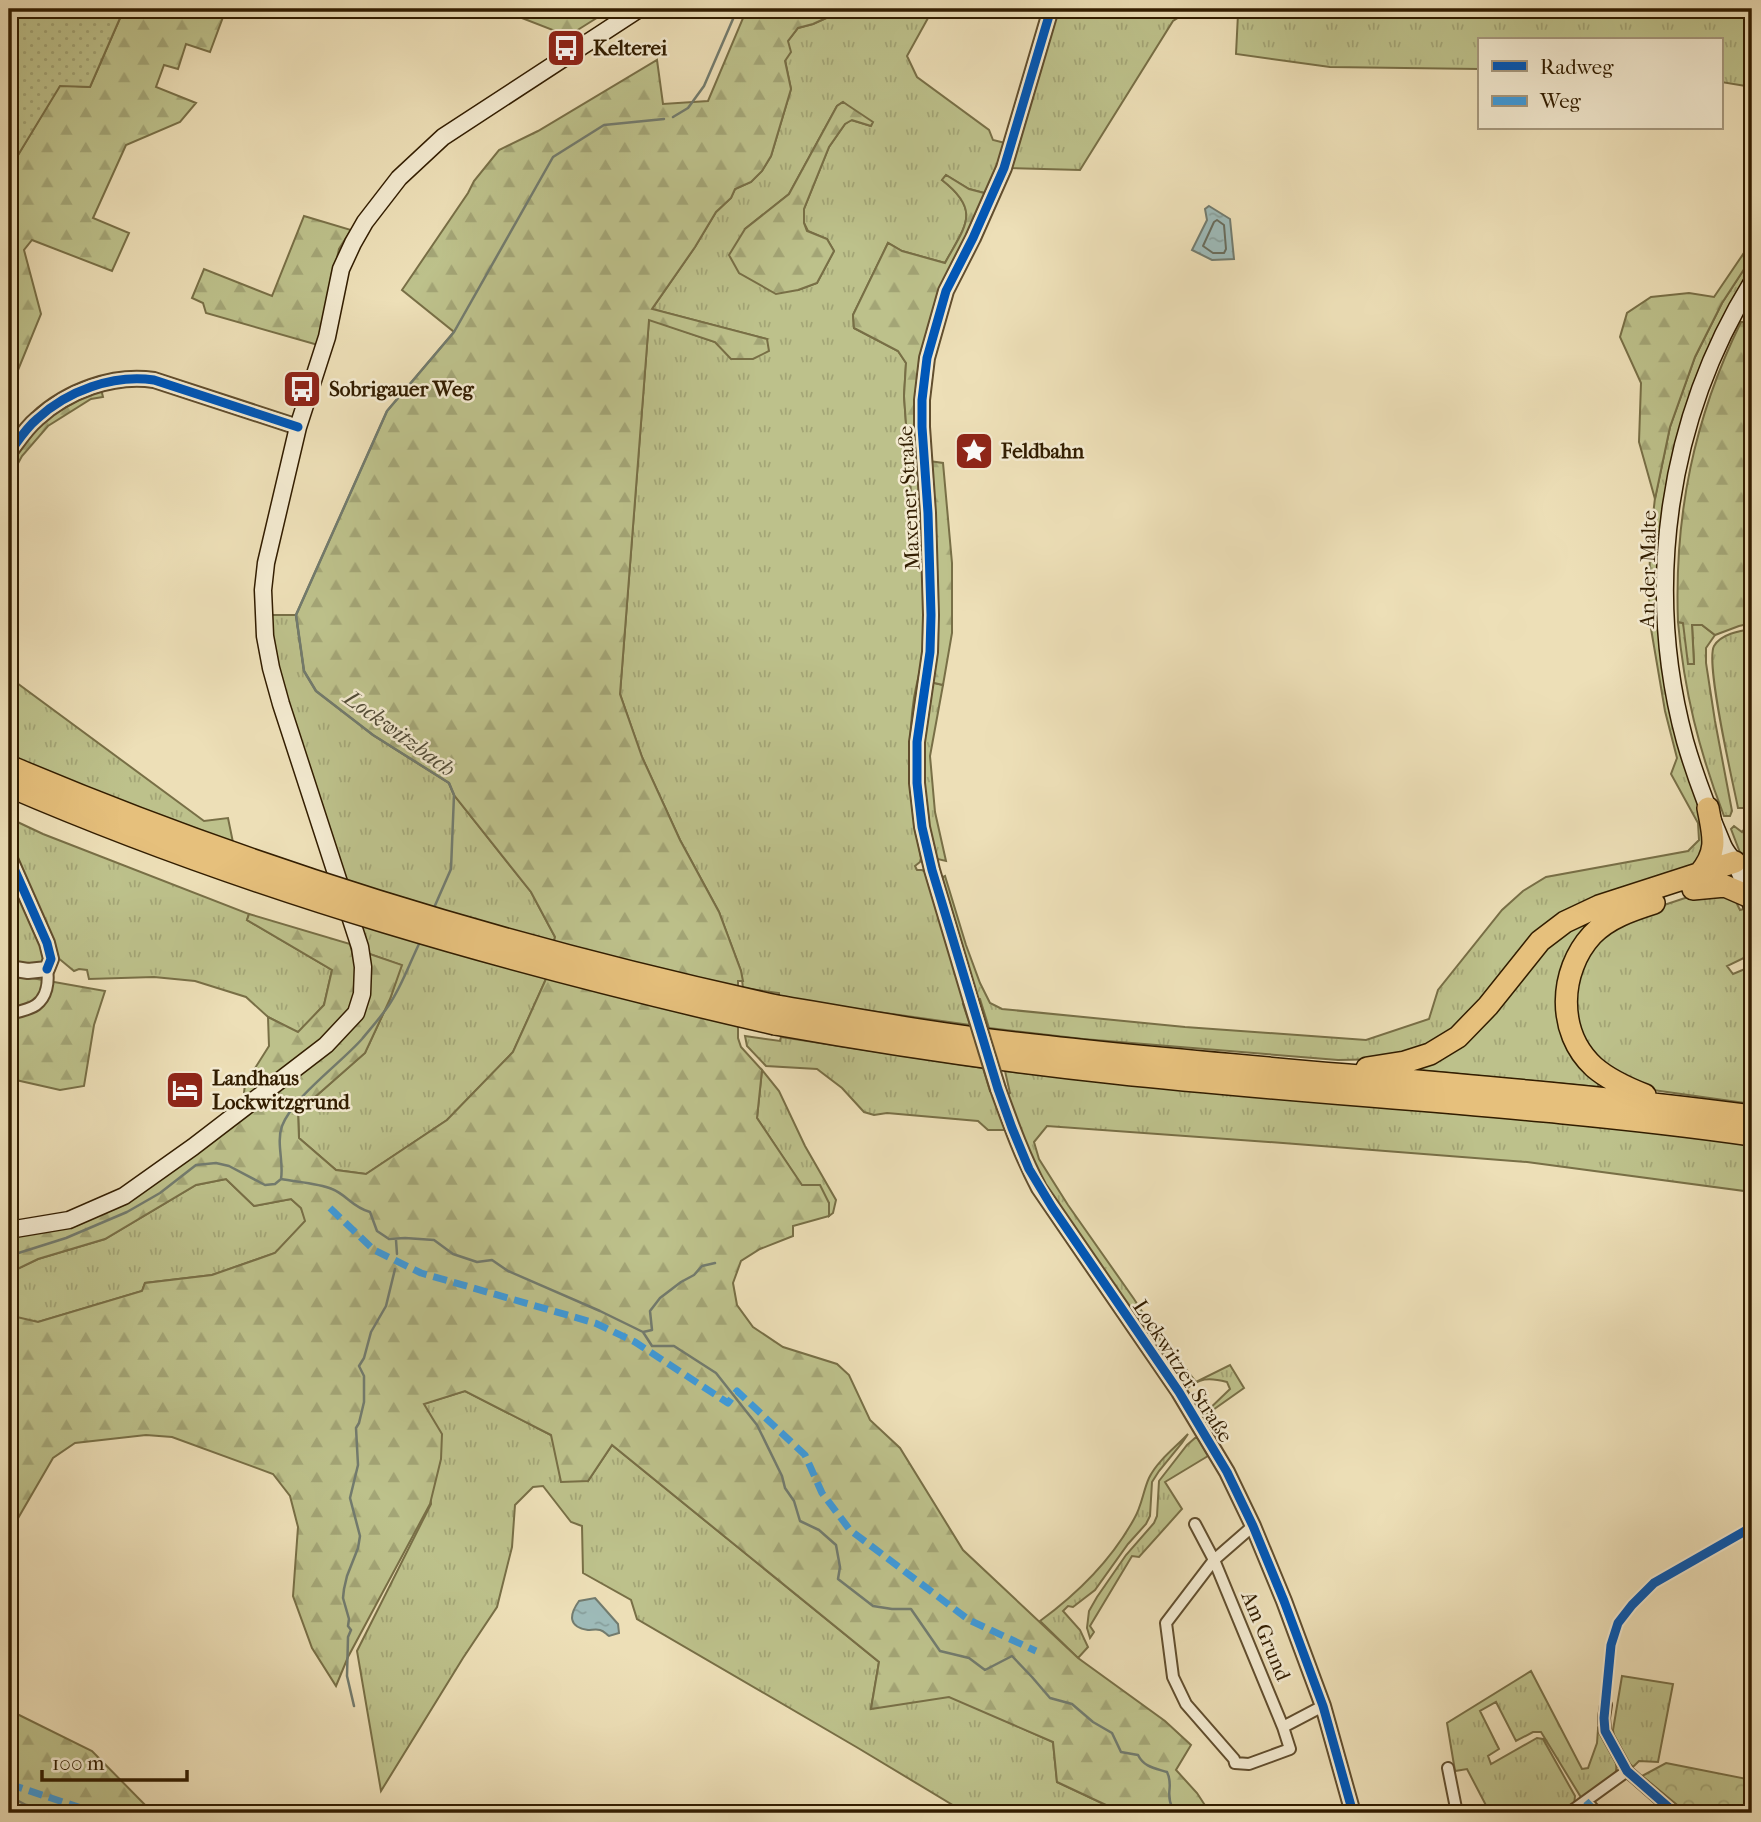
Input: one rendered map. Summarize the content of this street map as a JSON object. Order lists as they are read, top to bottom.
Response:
{
  "streets": {
    "main road": ["An der Malte"],
    "street": ["Maxener Straße", "Lockwitzer Straße", "Am Grund"]
  },
  "crossings": [
    ["Maxener Straße", "Lockwitzer Straße"]
  ],
  "water": ["Lockwitzbach"],
  "places": {
    "bus stop": ["Kelterei", "Sobrigauer Weg"],
    "place": ["Feldbahn"],
    "hotel": ["Landhaus Lockwitzgrund"]
  },
  "legend": ["Radweg", "Weg"],
  "scale_bar": "100 m"
}
